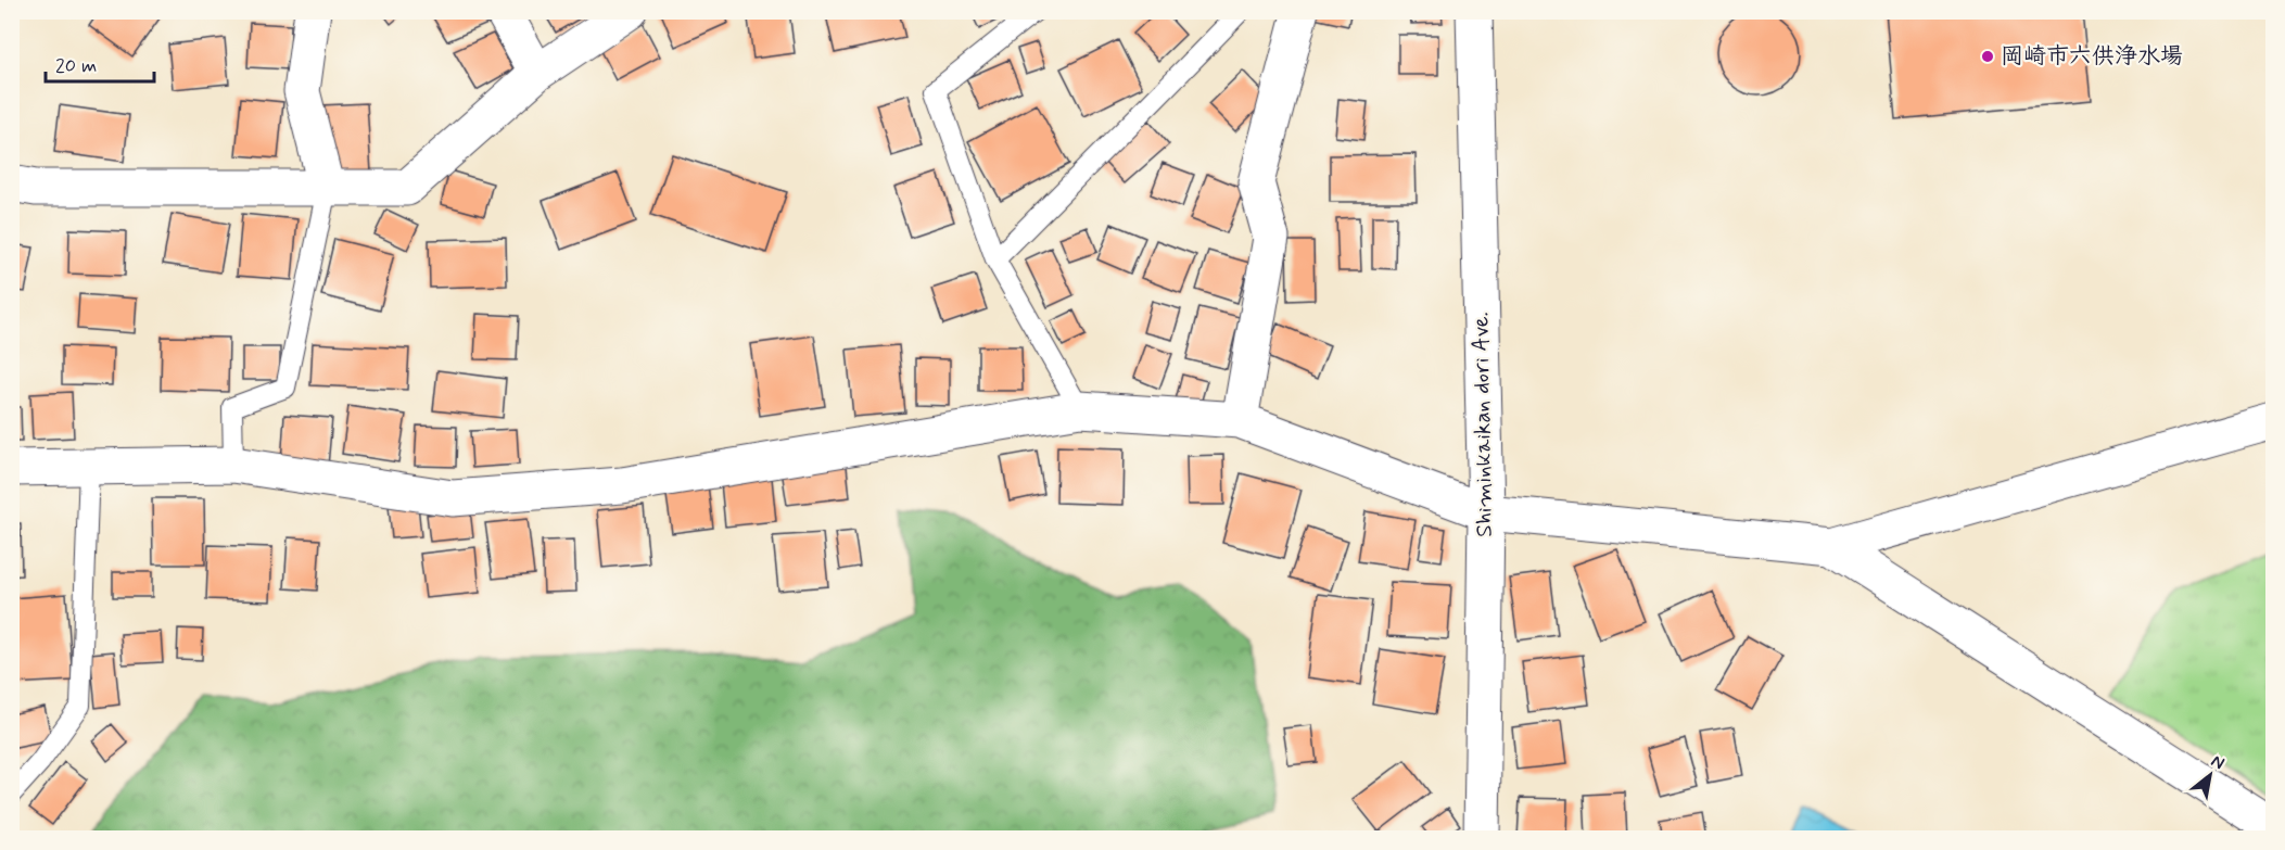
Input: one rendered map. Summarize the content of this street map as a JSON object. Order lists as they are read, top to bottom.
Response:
{
  "streets": {
    "street": ["Shiminkaikan dori Ave."]
  },
  "places": ["岡崎市六供浄水場"],
  "scale_bar": "20 m",
  "north": "top right"
}
